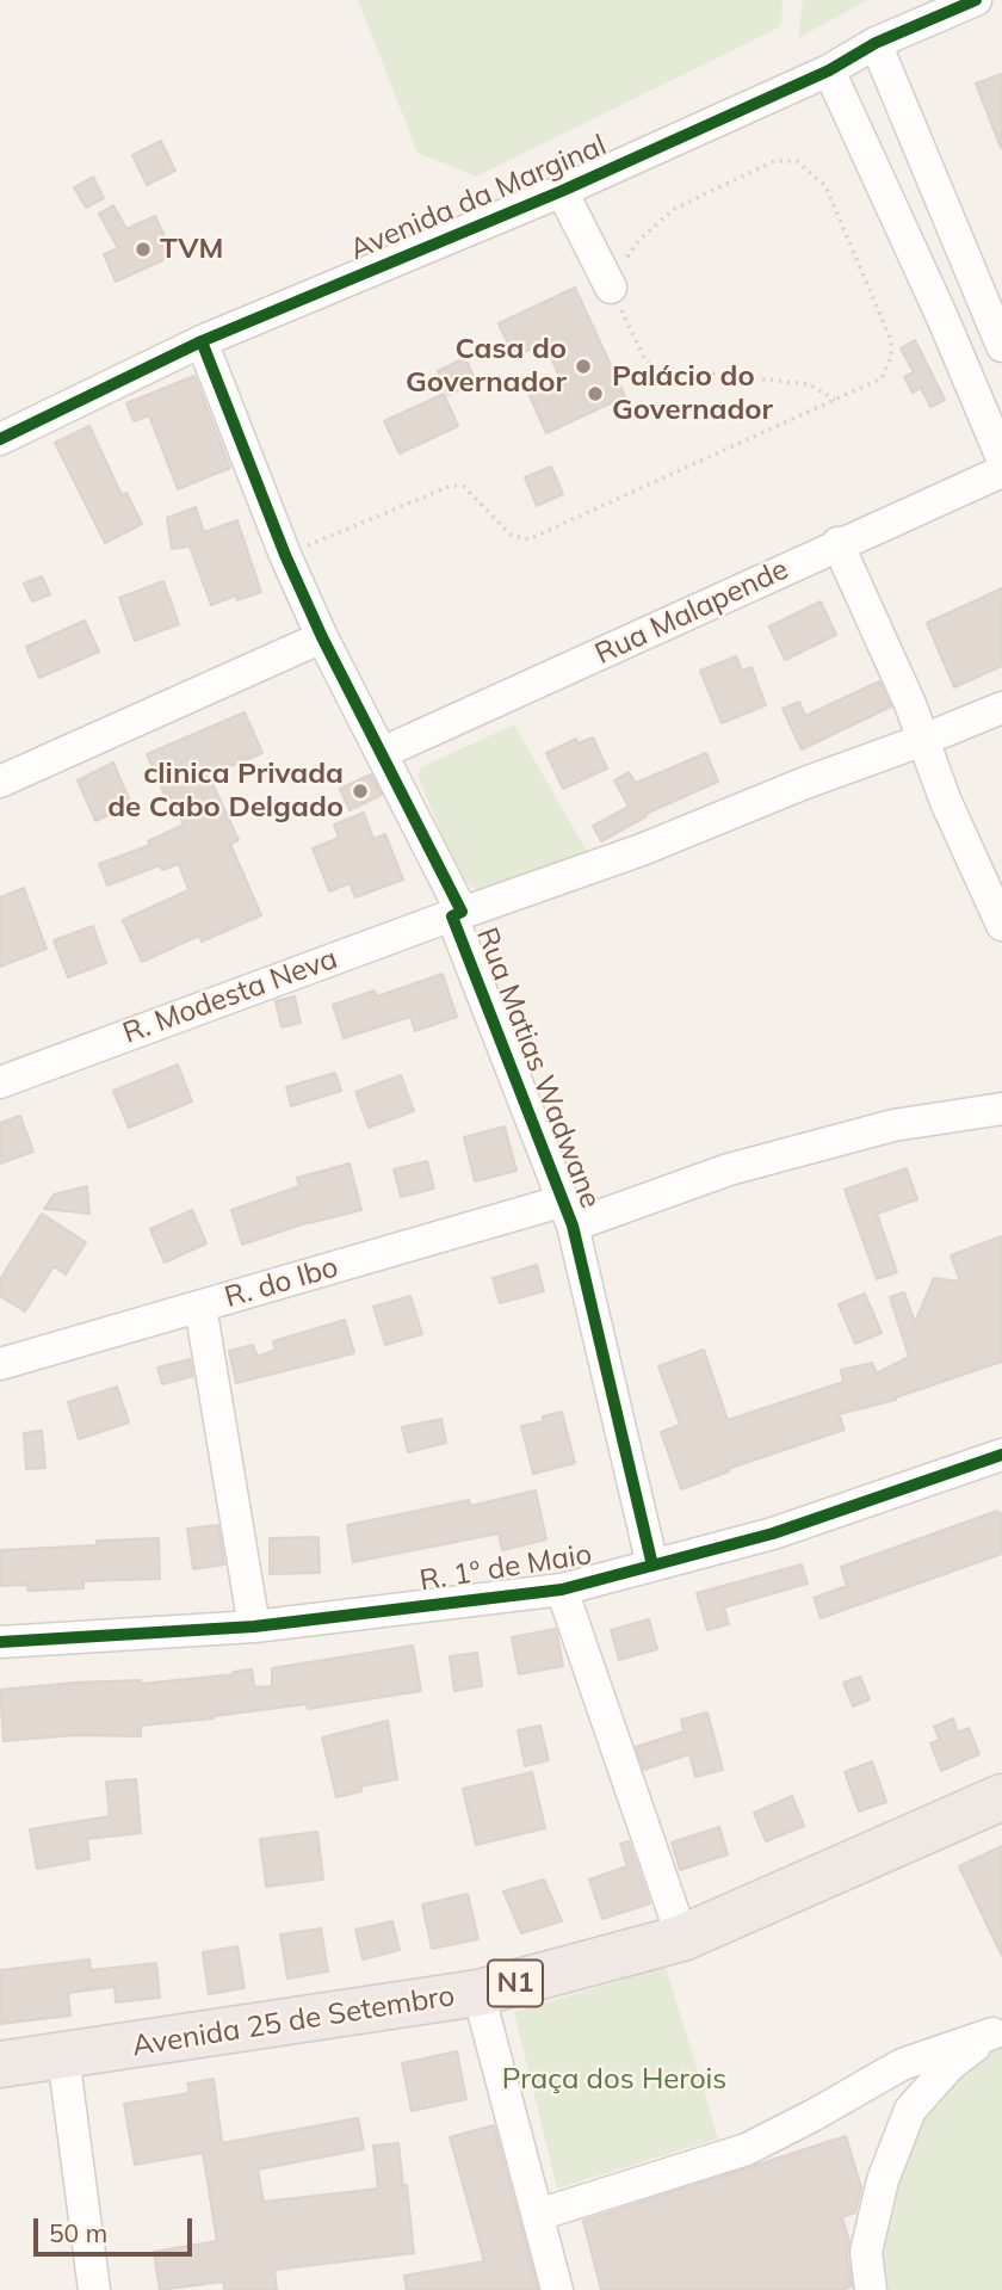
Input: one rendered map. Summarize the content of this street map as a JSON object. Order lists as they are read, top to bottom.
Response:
{
  "streets": {
    "highway": ["N1", "Avenida 25 de Setembro"],
    "street": [
      "Avenida da Marginal",
      "Rua Malapende",
      "R. Modesta Neva",
      "Rua Matias Wadwane",
      "R. do Ibo",
      "R. 1º de Maio"
    ]
  },
  "crossings": [
    ["Avenida da Marginal", "Rua Matias Wadwane"],
    ["Rua Malapende", "Rua Matias Wadwane"],
    ["R. Modesta Neva", "Rua Matias Wadwane"],
    ["Rua Matias Wadwane", "R. do Ibo"],
    ["Rua Matias Wadwane", "R. 1º de Maio"]
  ],
  "parks": ["Praça dos Herois"],
  "places": [
    "TVM",
    "Casa do Governador",
    "Palácio do Governador",
    "clinica Privada de Cabo Delgado"
  ],
  "scale_bar": "50 m"
}
